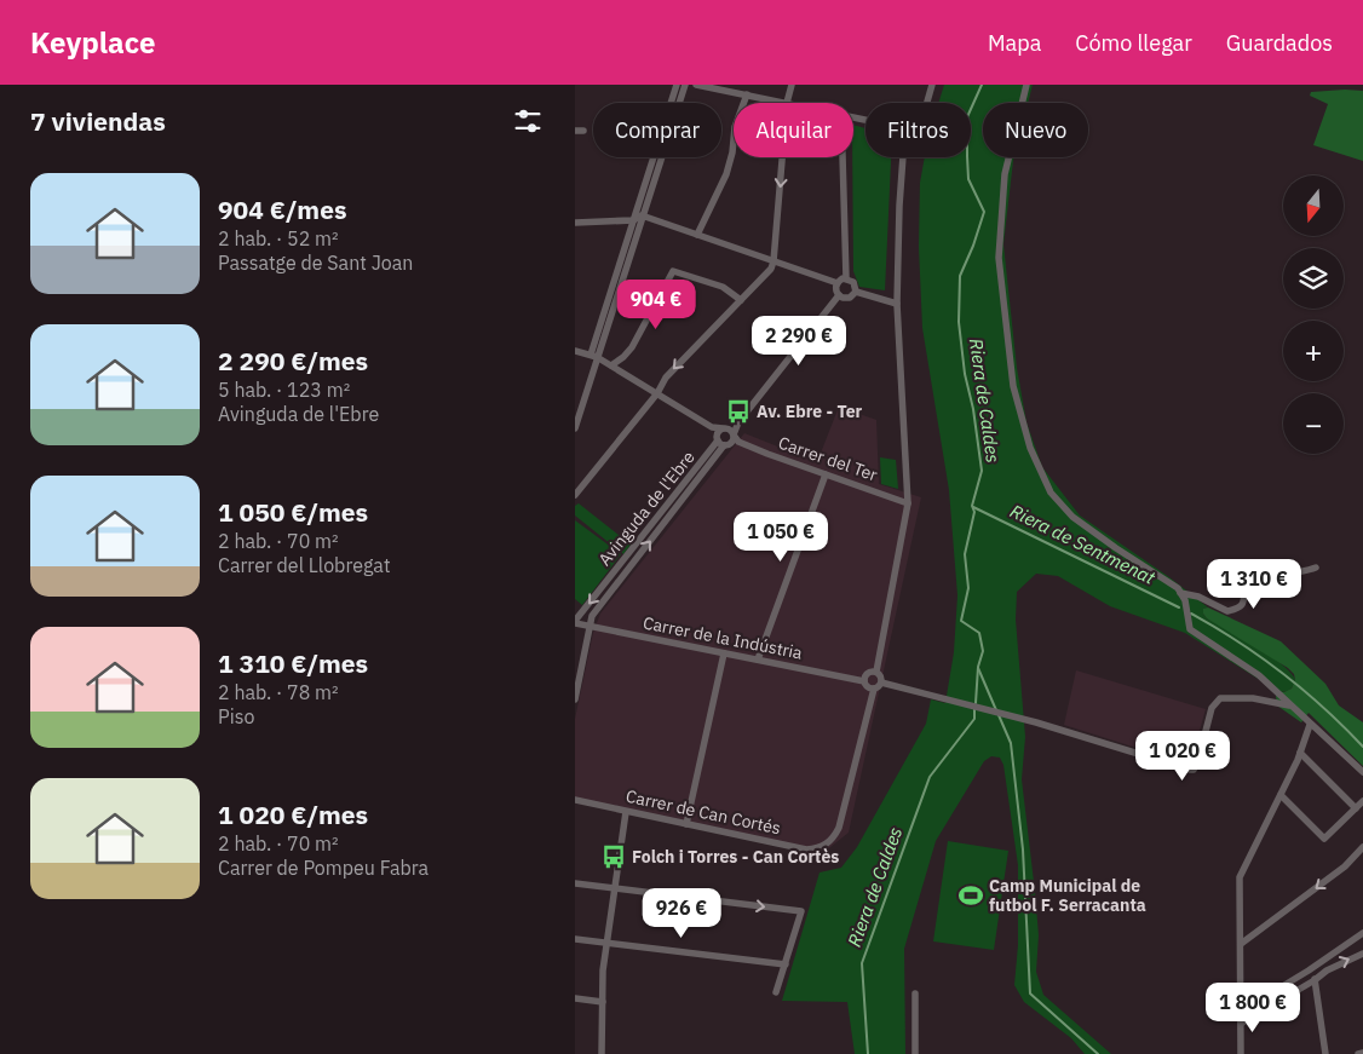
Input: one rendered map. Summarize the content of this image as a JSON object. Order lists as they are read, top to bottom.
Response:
{
  "streets": {
    "street": [
      "Carrer del Ter",
      "Avinguda de l'Ebre",
      "Carrer de la Indústria",
      "Carrer de Can Cortés"
    ]
  },
  "crossings": [
    ["Carrer del Ter", "Avinguda de l'Ebre"],
    ["Avinguda de l'Ebre", "Carrer de la Indústria"],
    ["Carrer de la Indústria", "Carrer de Can Cortés"]
  ],
  "water": ["Riera de Caldes", "Riera de Sentmenat"],
  "places": {
    "bus stop": ["Av. Ebre - Ter", "Folch i Torres - Can Cortès"],
    "sports": ["Camp Municipal de futbol F. Serracanta"]
  },
  "north": "bottom",
  "page": {
    "header": "Keyplace",
    "nav": ["Mapa", "Cómo llegar", "Guardados"],
    "heading": "7 viviendas",
    "chip": [
      "Comprar",
      "Alquilar",
      "Filtros",
      "Nuevo"
    ],
    "list": [
      {
        "name": "904 €/mes",
        "note": "2 hab. · 52 m² · Passatge de Sant Joan"
      },
      {
        "name": "2 290 €/mes",
        "note": "5 hab. · 123 m² · Avinguda de l'Ebre"
      },
      {
        "name": "1 050 €/mes",
        "note": "2 hab. · 70 m² · Carrer del Llobregat"
      },
      {
        "name": "1 310 €/mes",
        "note": "2 hab. · 78 m² · Piso"
      },
      {
        "name": "1 020 €/mes",
        "note": "2 hab. · 70 m² · Carrer de Pompeu Fabra"
      }
    ],
    "map_buttons": ["+", "−"],
    "price": [
      "904 €",
      "2 290 €",
      "1 050 €",
      "1 310 €",
      "1 020 €",
      "926 €",
      "1 800 €"
    ]
  }
}
